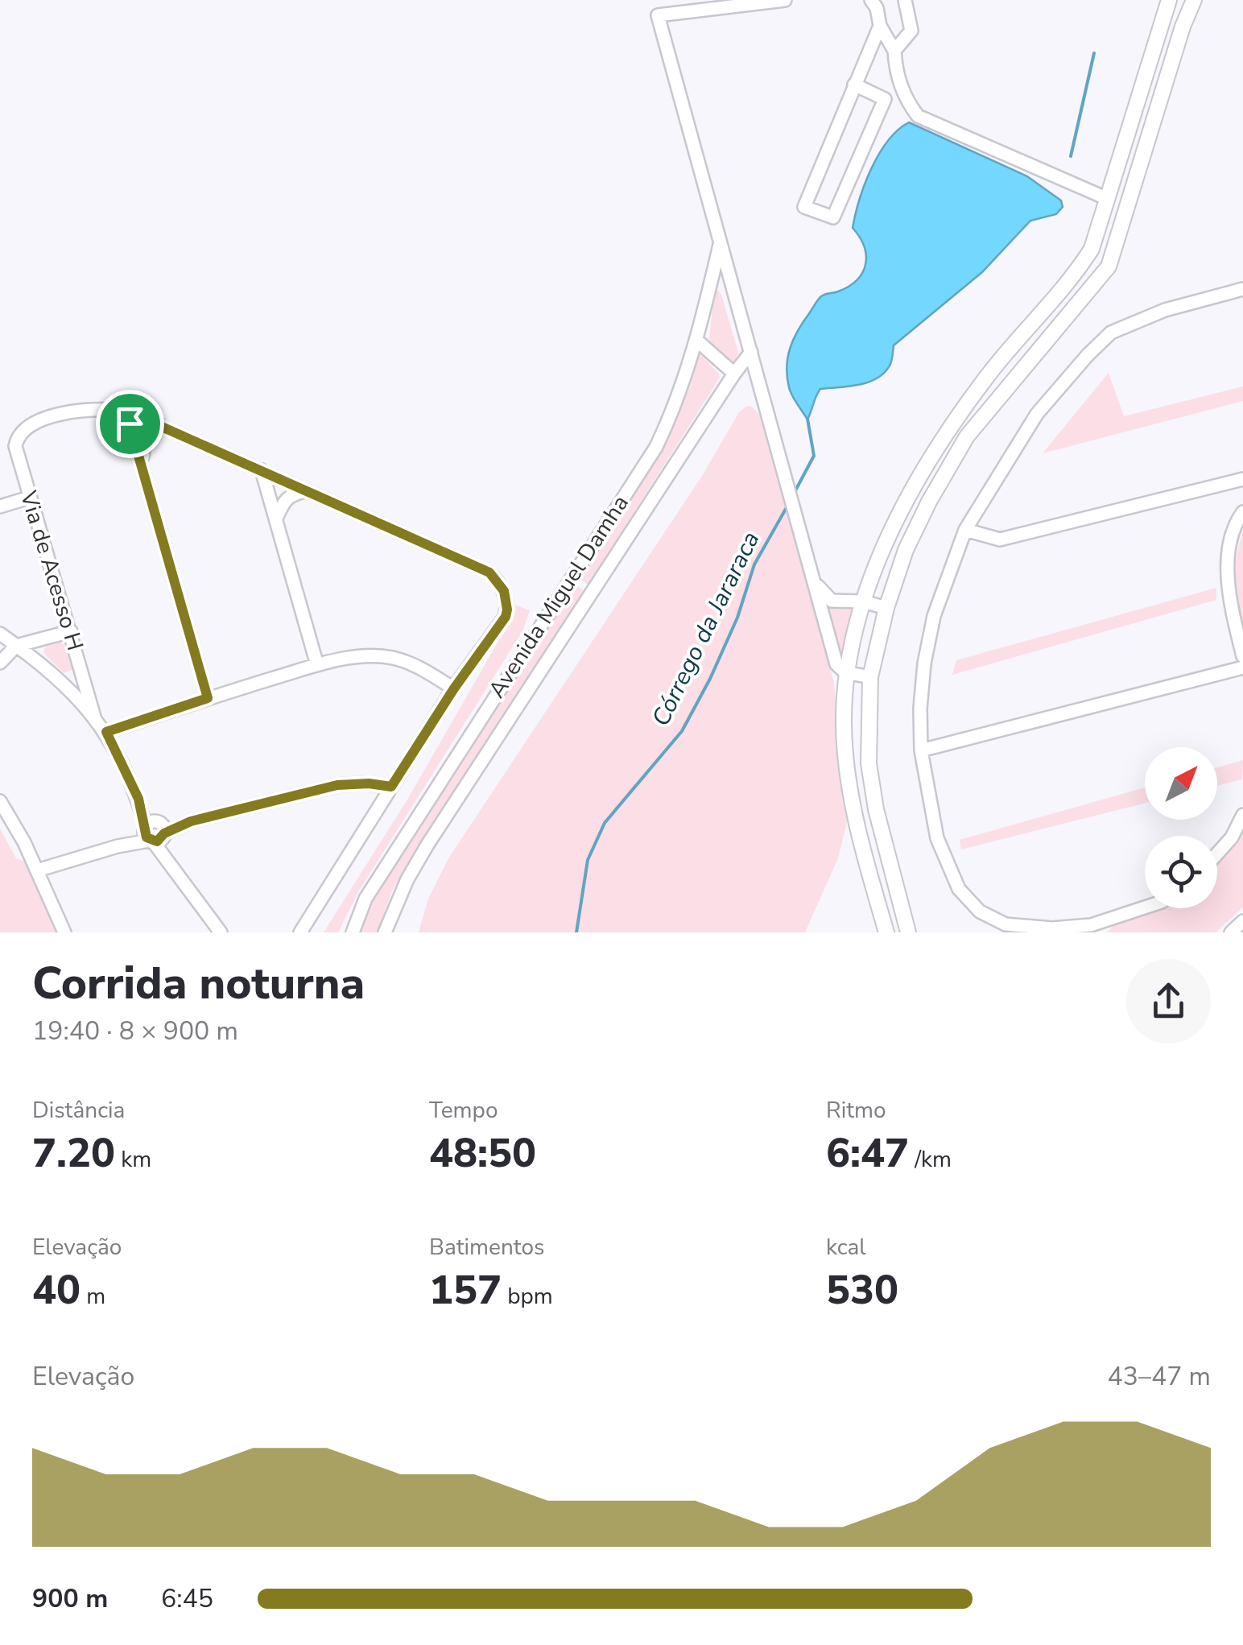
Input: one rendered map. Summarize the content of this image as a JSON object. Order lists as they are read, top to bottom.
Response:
{
  "streets": {
    "street": ["Via de Acesso H", "Avenida Miguel Damha"]
  },
  "water": ["Córrego da Jararaca"],
  "north": "top right",
  "page": {
    "heading": ["Corrida noturna", "19:40 · 8 × 900 m"],
    "stats": [
      ["Distância", "7.20 km"],
      ["Tempo", "48:50"],
      ["Ritmo", "6:47 /km"],
      ["Elevação", "40 m"],
      ["Batimentos", "157 bpm"],
      ["kcal", "530"]
    ],
    "chart": ["Elevação", "43–47 m"],
    "list": [
      {
        "name": "900 m",
        "note": "6:45"
      }
    ]
  }
}
